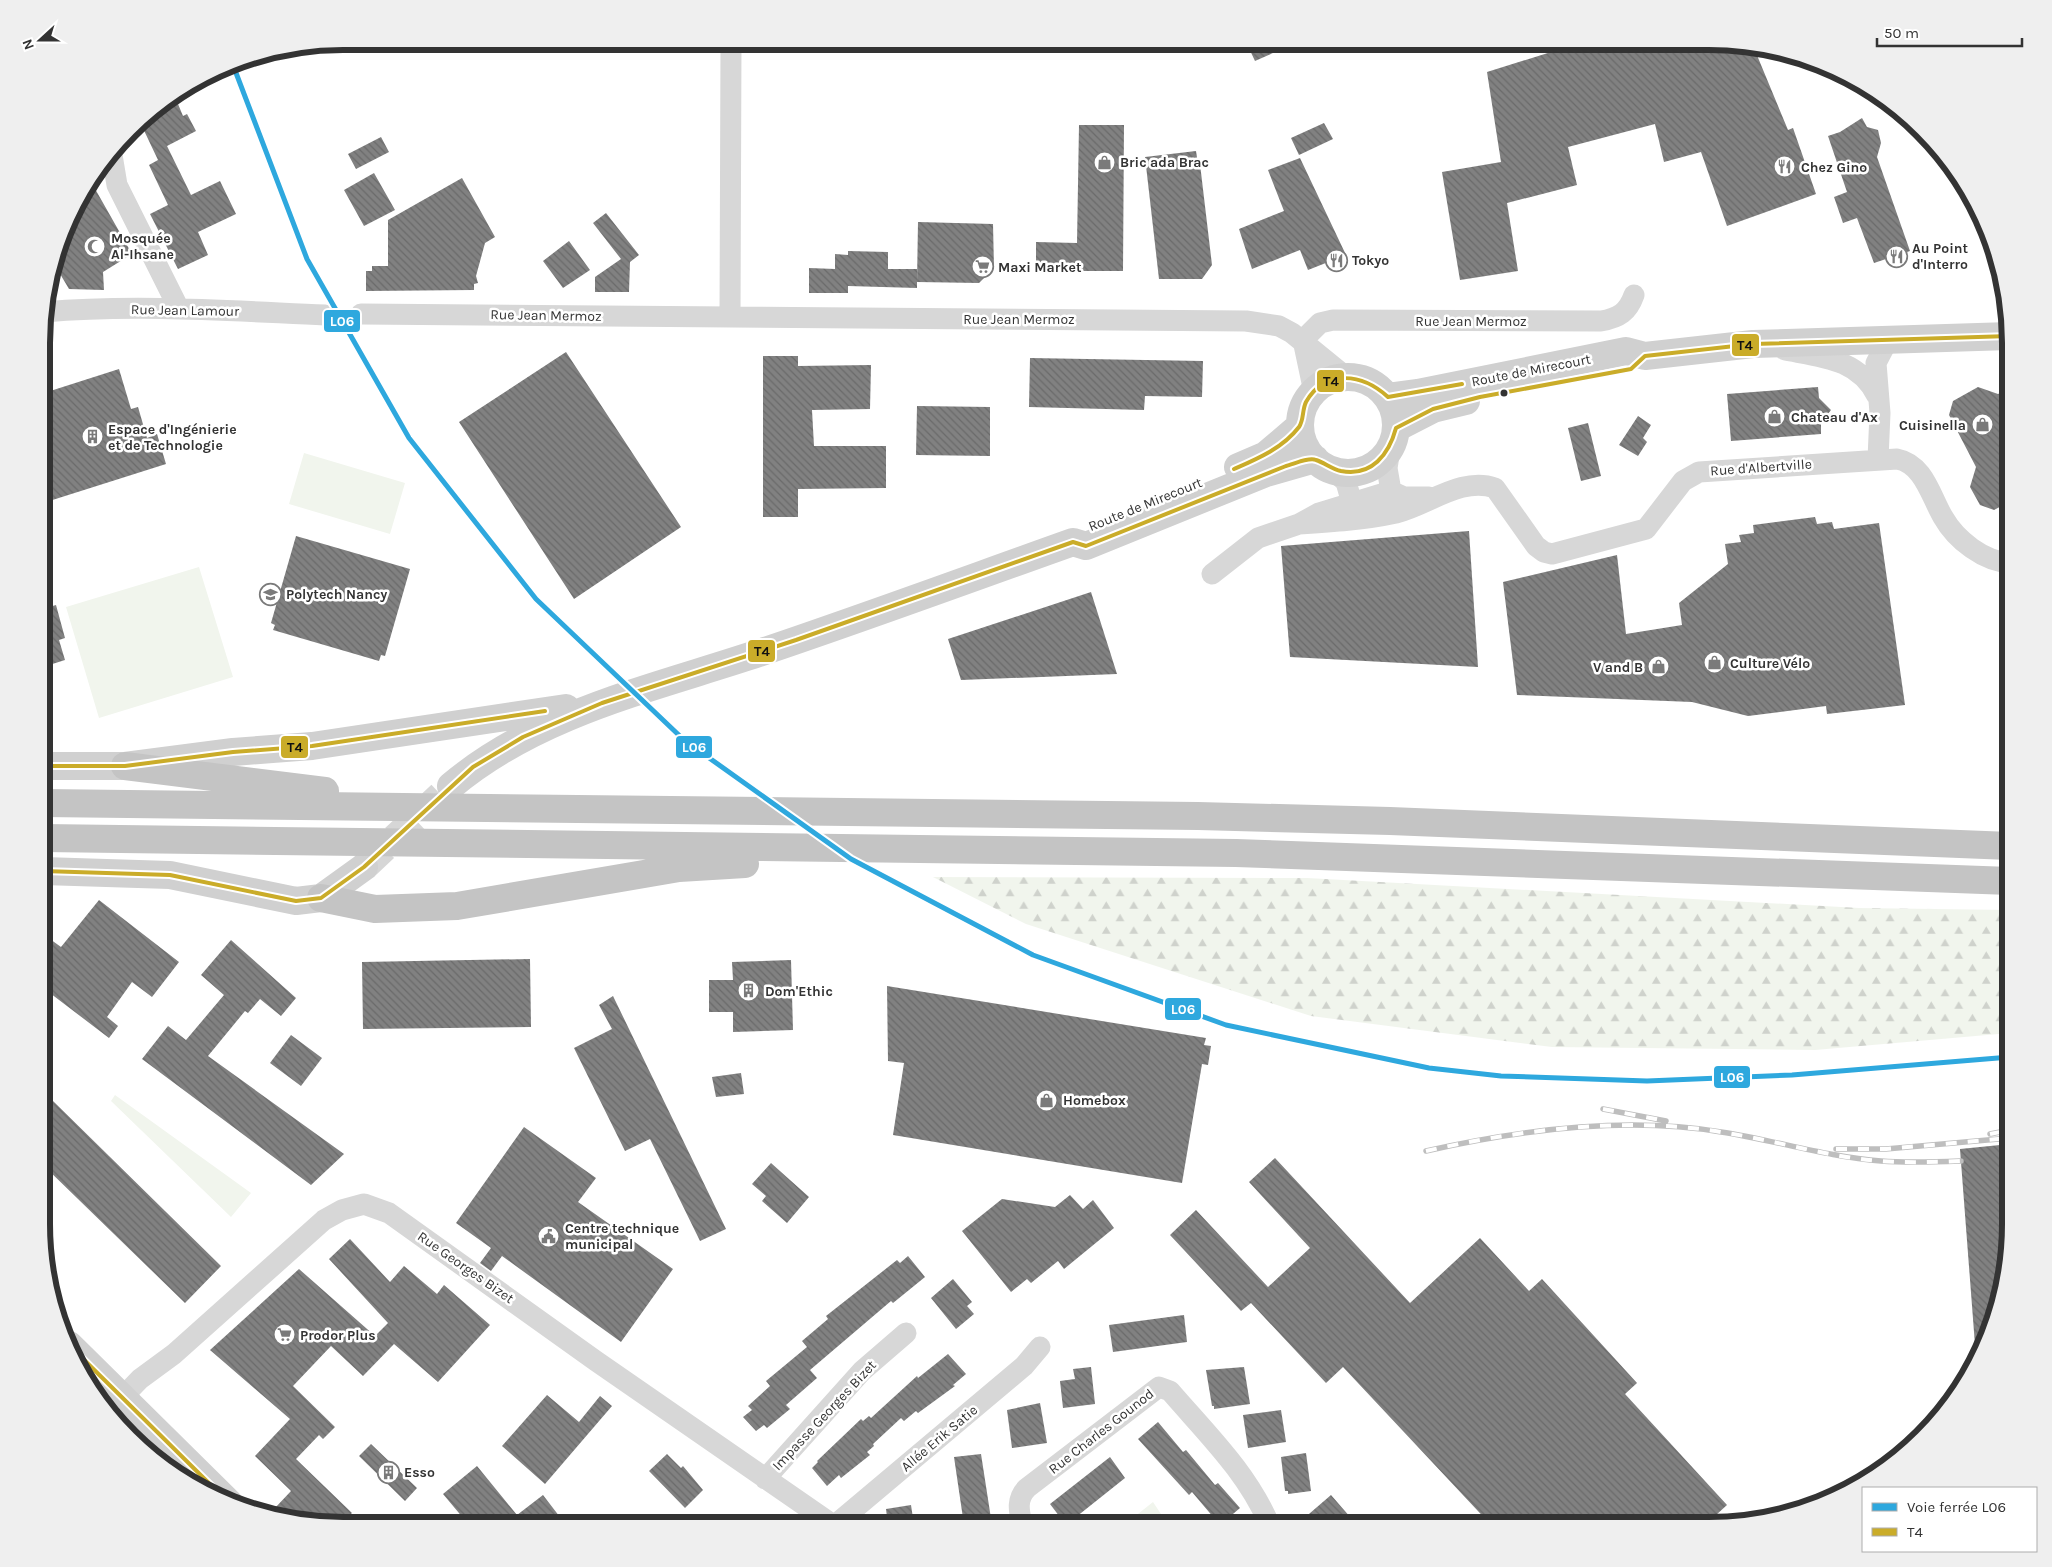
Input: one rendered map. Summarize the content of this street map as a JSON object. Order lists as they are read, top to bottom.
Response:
{
  "streets": {
    "main road": ["Route de Mirecourt"],
    "street": [
      "Rue Jean Lamour",
      "Rue Jean Mermoz",
      "Rue d'Albertville",
      "Rue Georges Bizet",
      "Impasse Georges Bizet",
      "Rue Charles Gounod",
      "Allée Erik Satie"
    ]
  },
  "crossings": [
    ["Rue Jean Mermoz", "Route de Mirecourt"],
    ["Rue Georges Bizet", "Impasse Georges Bizet"]
  ],
  "places": {
    "shop": [
      "Bric ada Brac",
      "Chateau d'Ax",
      "Cuisinella",
      "Culture Vélo",
      "V and B",
      "Homebox"
    ],
    "restaurant": ["Chez Gino", "Au Point d'Interro", "Tokyo"],
    "mosque": ["Mosquée Al-Ihsane"],
    "supermarket": ["Maxi Market", "Prodor Plus"],
    "building": ["Espace d'Ingénierie et de Technologie", "Dom'Ethic", "Esso"],
    "school or university": ["Polytech Nancy"],
    "public building": ["Centre technique municipal"]
  },
  "lines": ["rail line L06", "transit line T4"],
  "legend": ["Voie ferrée L06", "T4"],
  "scale_bar": "50 m",
  "north": "left"
}
